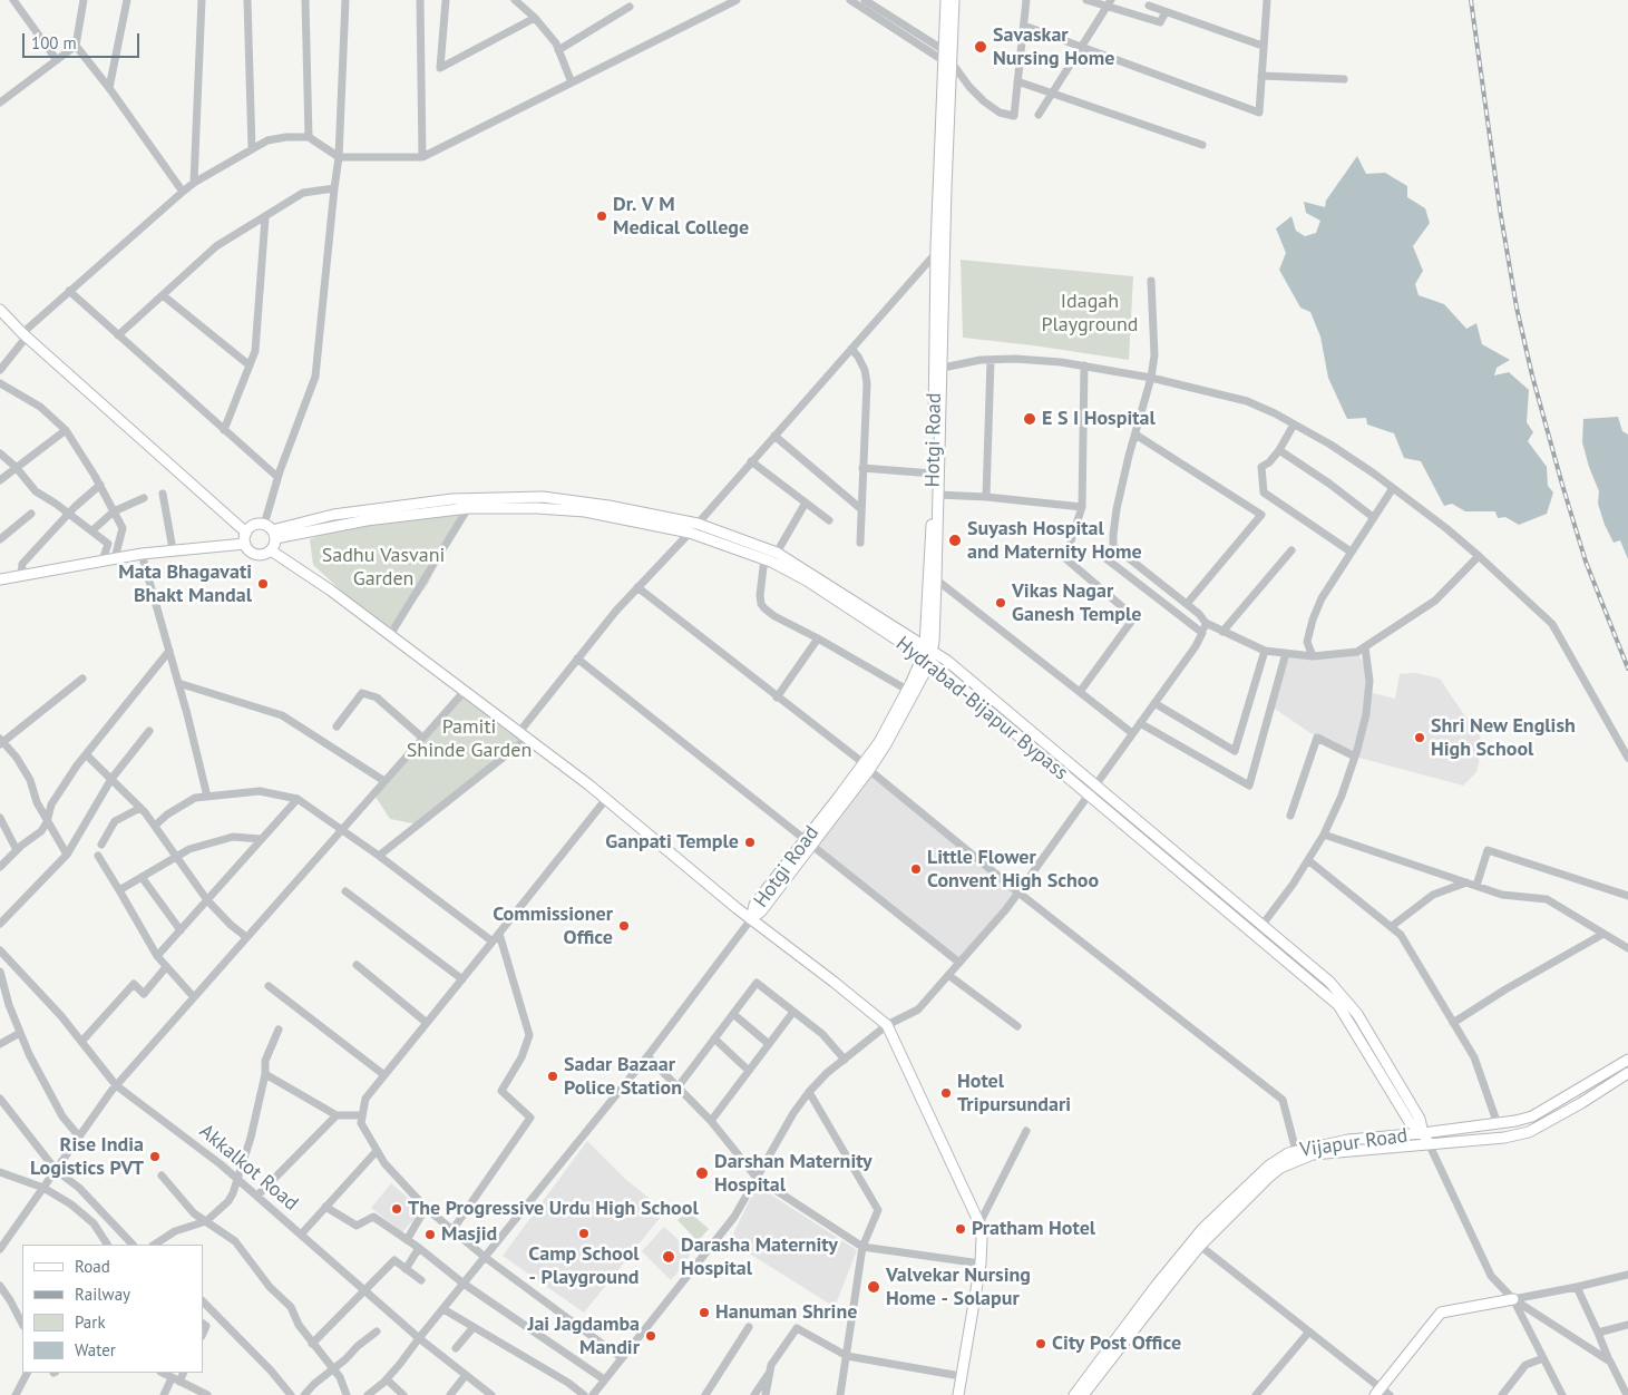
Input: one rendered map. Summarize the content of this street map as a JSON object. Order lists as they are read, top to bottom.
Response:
{
  "streets": {
    "main road": ["Hotgi Road", "Hydrabad-Bijapur Bypass", "Vijapur Road"],
    "street": ["Akkalkot Road"]
  },
  "crossings": [
    ["Hotgi Road", "Hydrabad-Bijapur Bypass"],
    ["Hydrabad-Bijapur Bypass", "Vijapur Road"]
  ],
  "parks": ["Idagah Playground", "Sadhu Vasvani Garden", "Pamiti Shinde Garden"],
  "places": [
    "Savaskar Nursing Home",
    "Dr. V M Medical College",
    "E S I Hospital",
    "Suyash Hospital and Maternity Home",
    "Mata Bhagavati Bhakt Mandal",
    "Vikas Nagar Ganesh Temple",
    "Shri New English High School",
    "Ganpati Temple",
    "Little Flower Convent High Schoo",
    "Commissioner Office",
    "Sadar Bazaar Police Station",
    "Hotel Tripursundari",
    "Rise India Logistics PVT",
    "Darshan Maternity Hospital",
    "The Progressive Urdu High School",
    "Pratham Hotel",
    "Camp School - Playground",
    "Masjid",
    "Darasha Maternity Hospital",
    "Valvekar Nursing Home - Solapur",
    "Hanuman Shrine",
    "Jai Jagdamba Mandir",
    "City Post Office"
  ],
  "legend": [
    "Road",
    "Railway",
    "Park",
    "Water"
  ],
  "scale_bar": "100 m"
}
